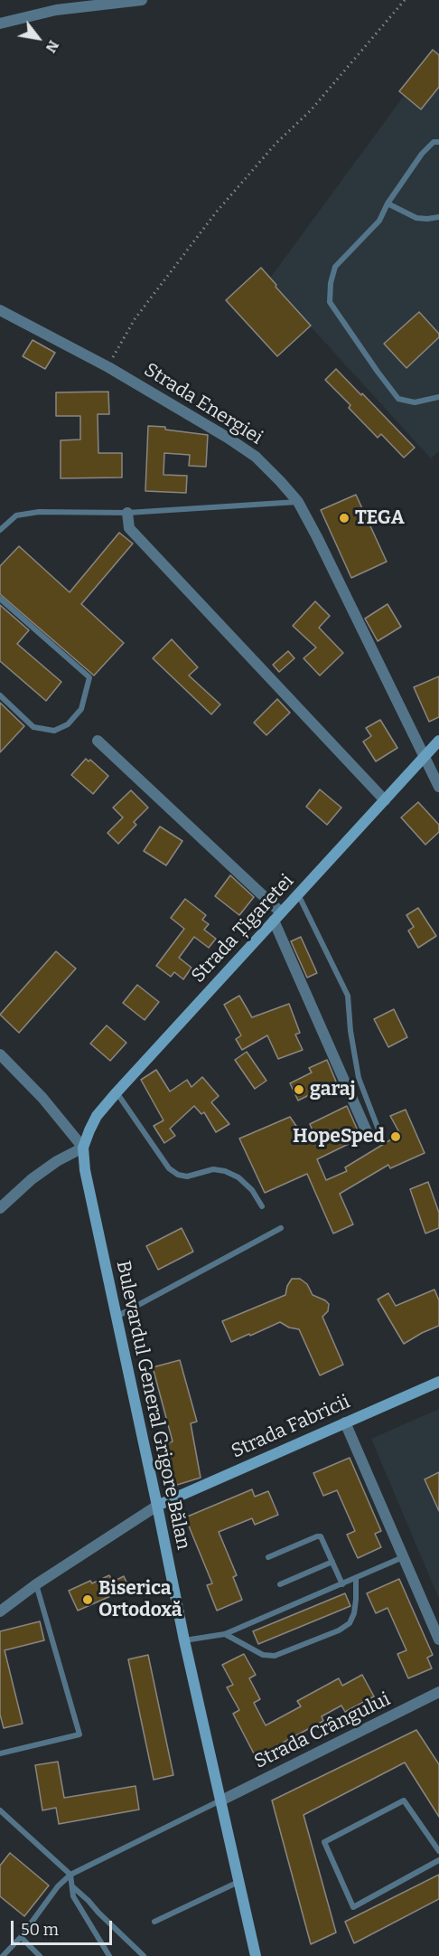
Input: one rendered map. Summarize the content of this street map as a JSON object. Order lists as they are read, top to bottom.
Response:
{
  "streets": {
    "main road": ["Strada Țigaretei", "Bulevardul General Grigore Bălan", "Strada Fabricii"],
    "street": ["Strada Energiei", "Strada Crângului"]
  },
  "crossings": [
    ["Strada Energiei", "Strada Țigaretei"],
    ["Strada Țigaretei", "Bulevardul General Grigore Bălan"],
    ["Bulevardul General Grigore Bălan", "Strada Fabricii"],
    ["Bulevardul General Grigore Bălan", "Strada Crângului"]
  ],
  "places": [
    "TEGA",
    "garaj",
    "HopeSped",
    "Biserica Ortodoxă"
  ],
  "scale_bar": "50 m",
  "north": "bottom right"
}
